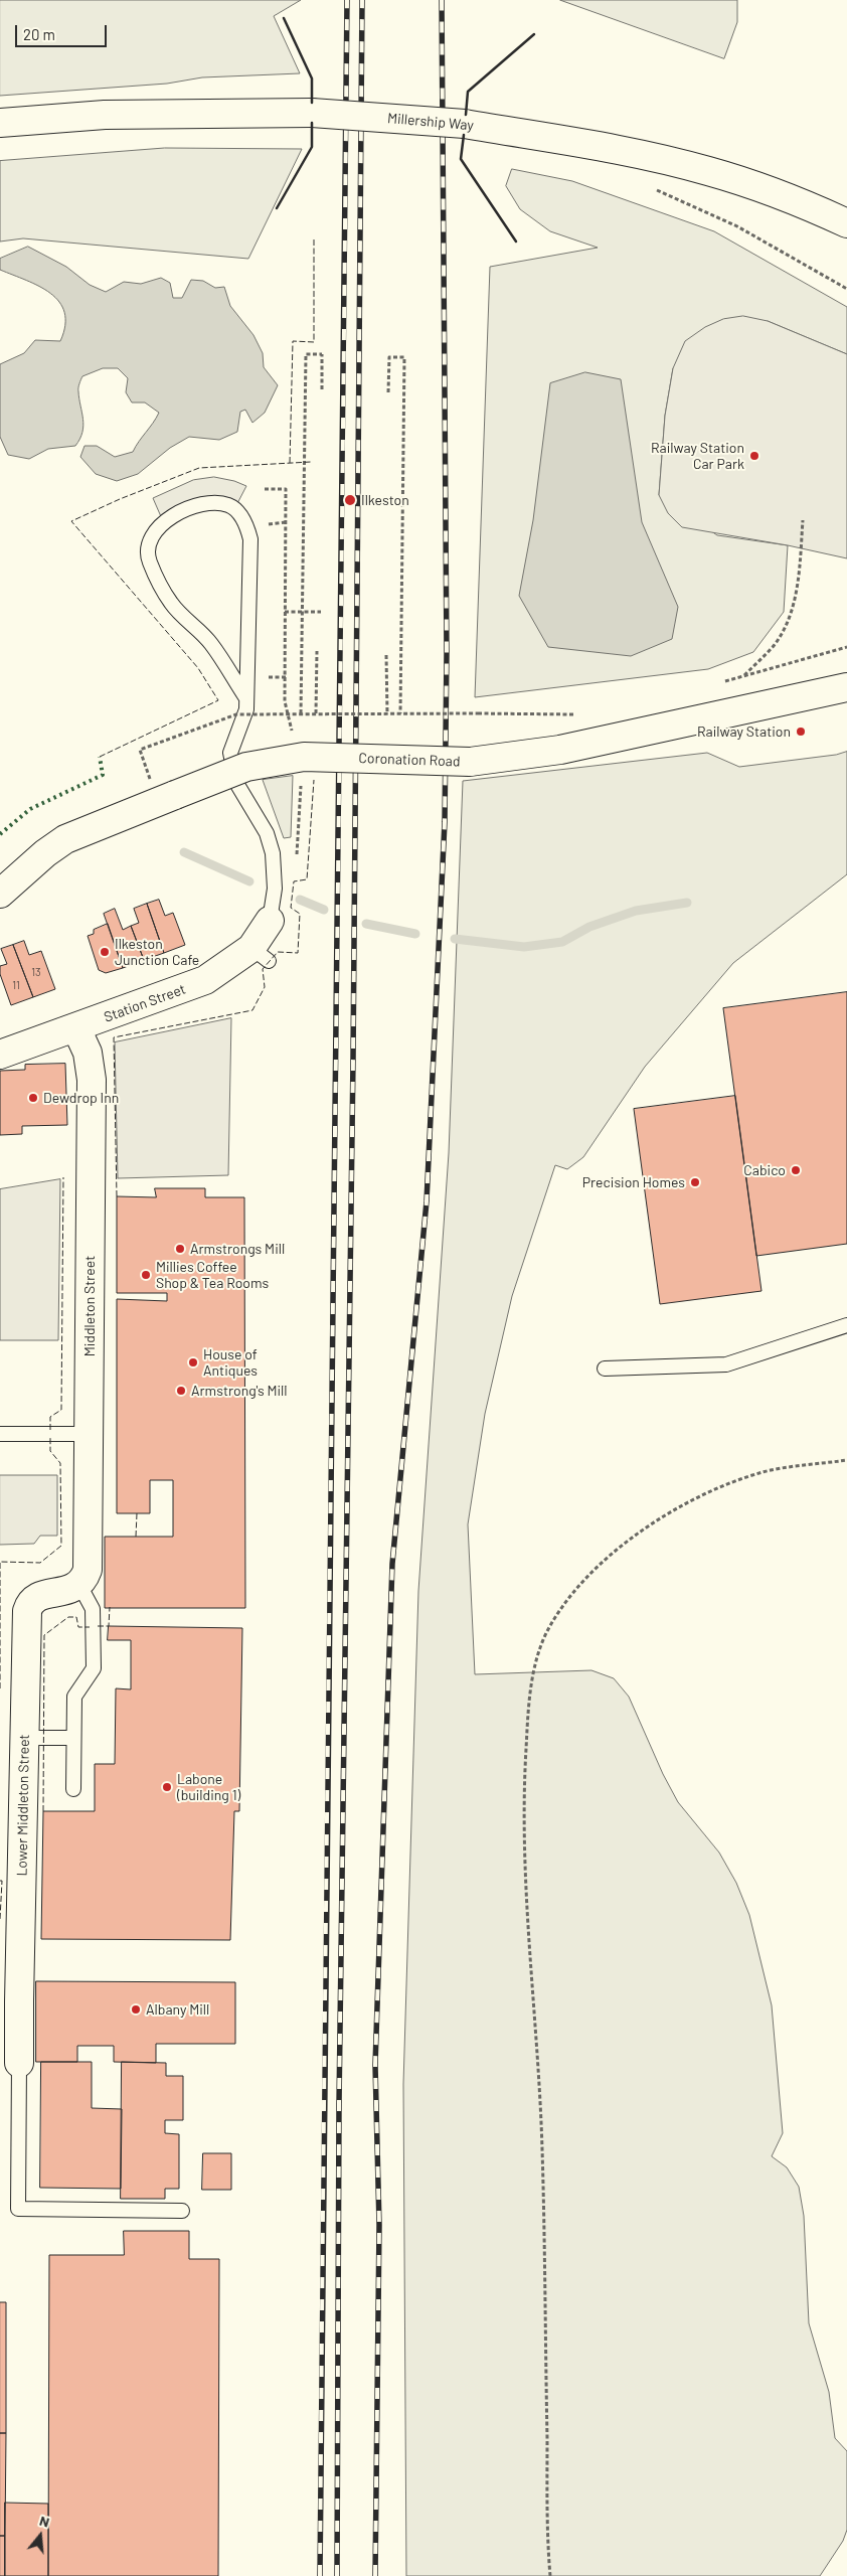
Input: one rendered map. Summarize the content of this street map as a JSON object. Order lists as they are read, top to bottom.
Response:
{
  "streets": {
    "street": [
      "Millership Way",
      "Coronation Road",
      "Station Street",
      "Middleton Street",
      "Lower Middleton Street"
    ]
  },
  "crossings": [
    ["Station Street", "Middleton Street"],
    ["Middleton Street", "Lower Middleton Street"]
  ],
  "places": [
    "Railway Station Car Park",
    "Ilkeston",
    "Railway Station",
    "Ilkeston Junction Cafe",
    "Dewdrop Inn",
    "Cabico",
    "Precision Homes",
    "Armstrongs Mill",
    "Millies Coffee Shop & Tea Rooms",
    "House of Antiques",
    "Armstrong's Mill",
    "Labone (building 1)",
    "Albany Mill"
  ],
  "house_numbers": ["13", "11"],
  "scale_bar": "20 m",
  "north": "top"
}
